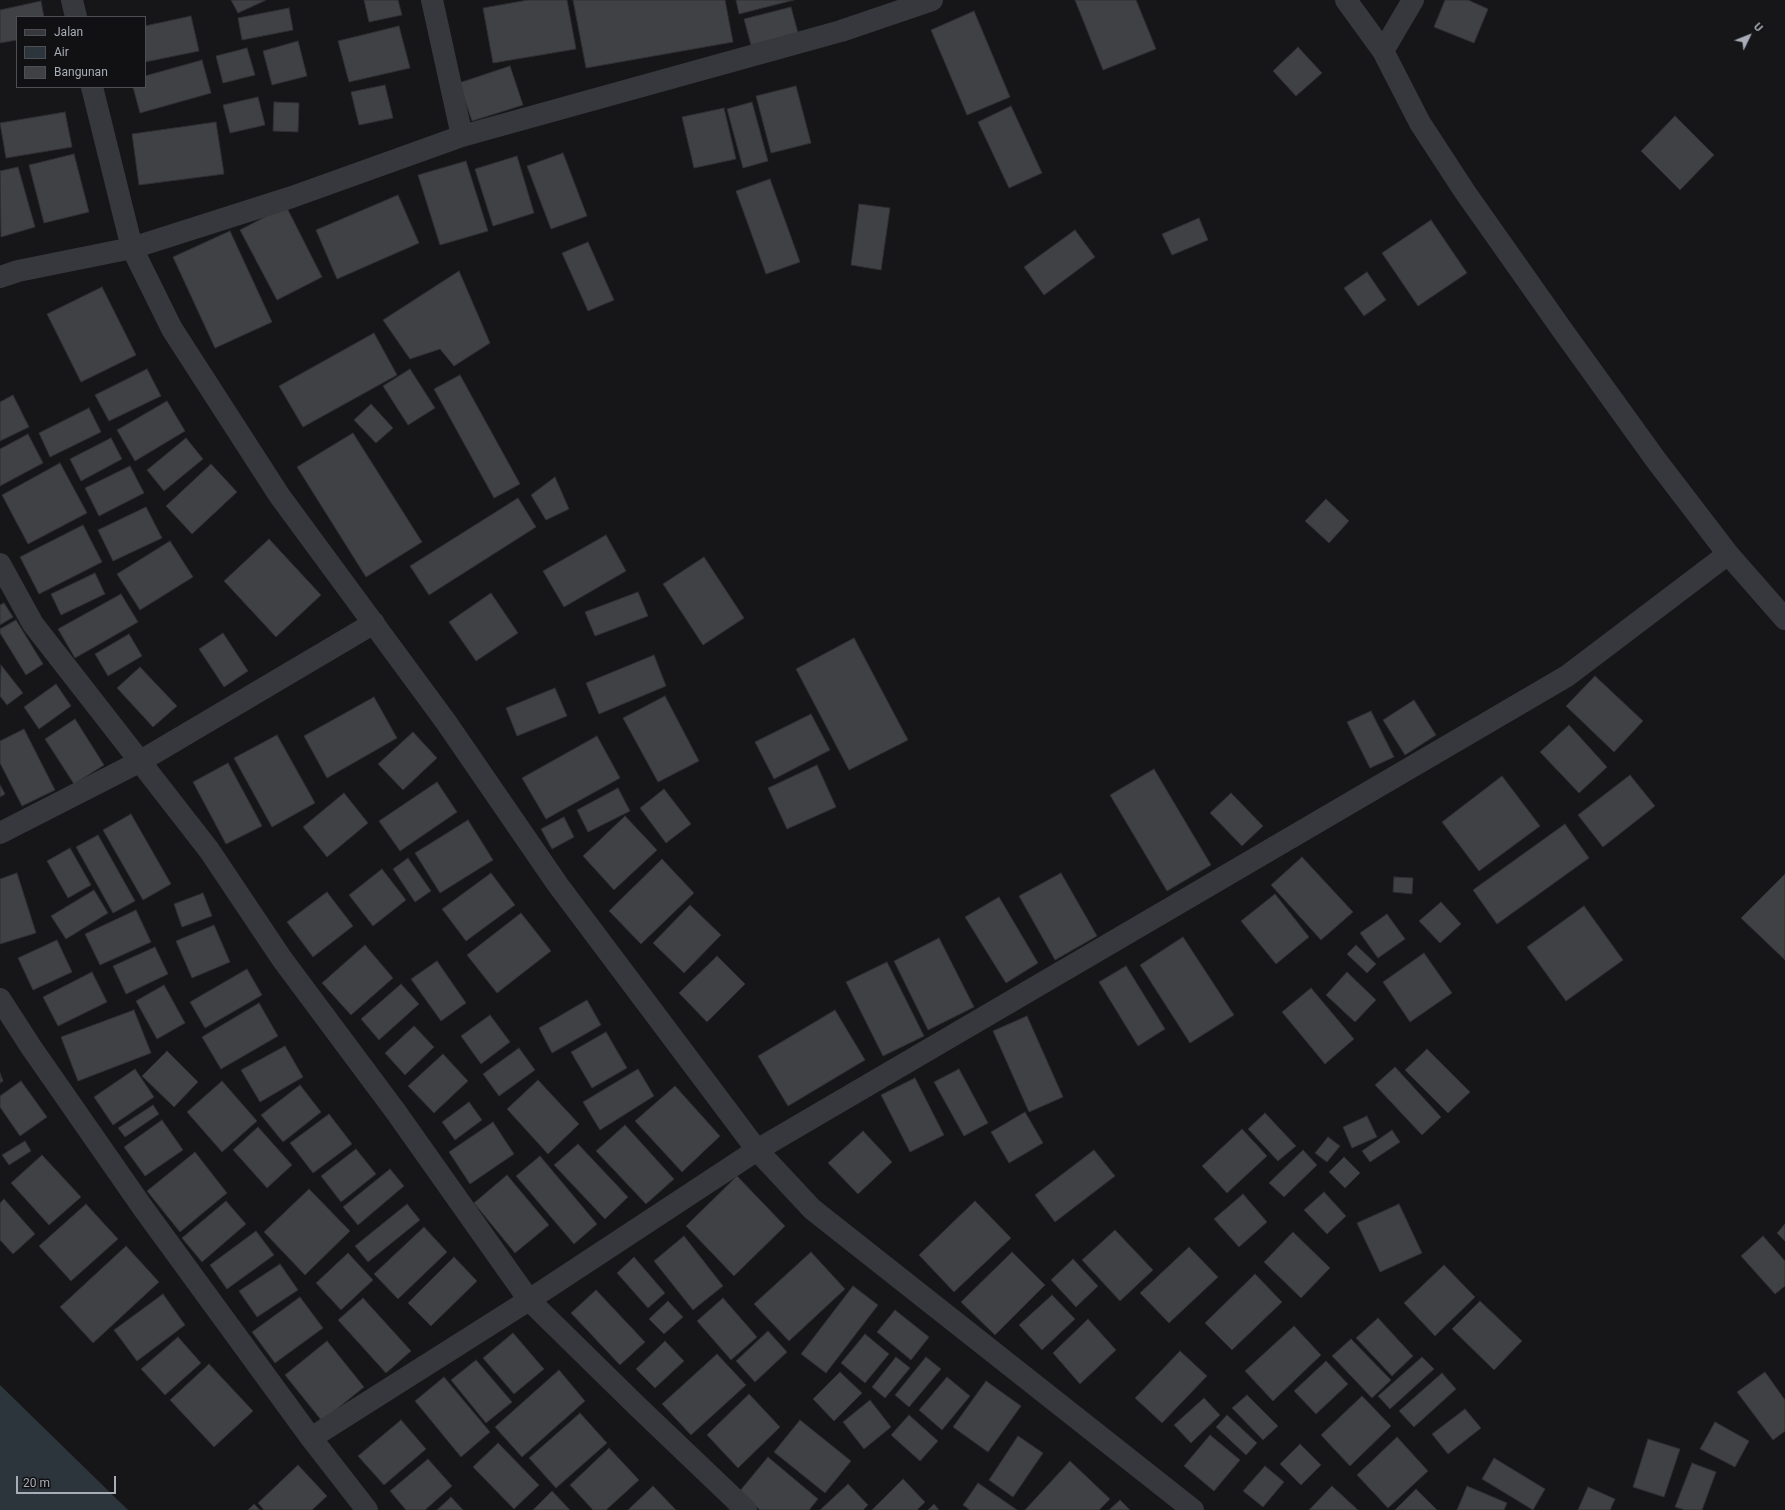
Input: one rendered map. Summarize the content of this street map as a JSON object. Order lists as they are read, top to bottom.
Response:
{
  "legend": ["Jalan", "Air", "Bangunan"],
  "scale_bar": "20 m",
  "north": "top right"
}
